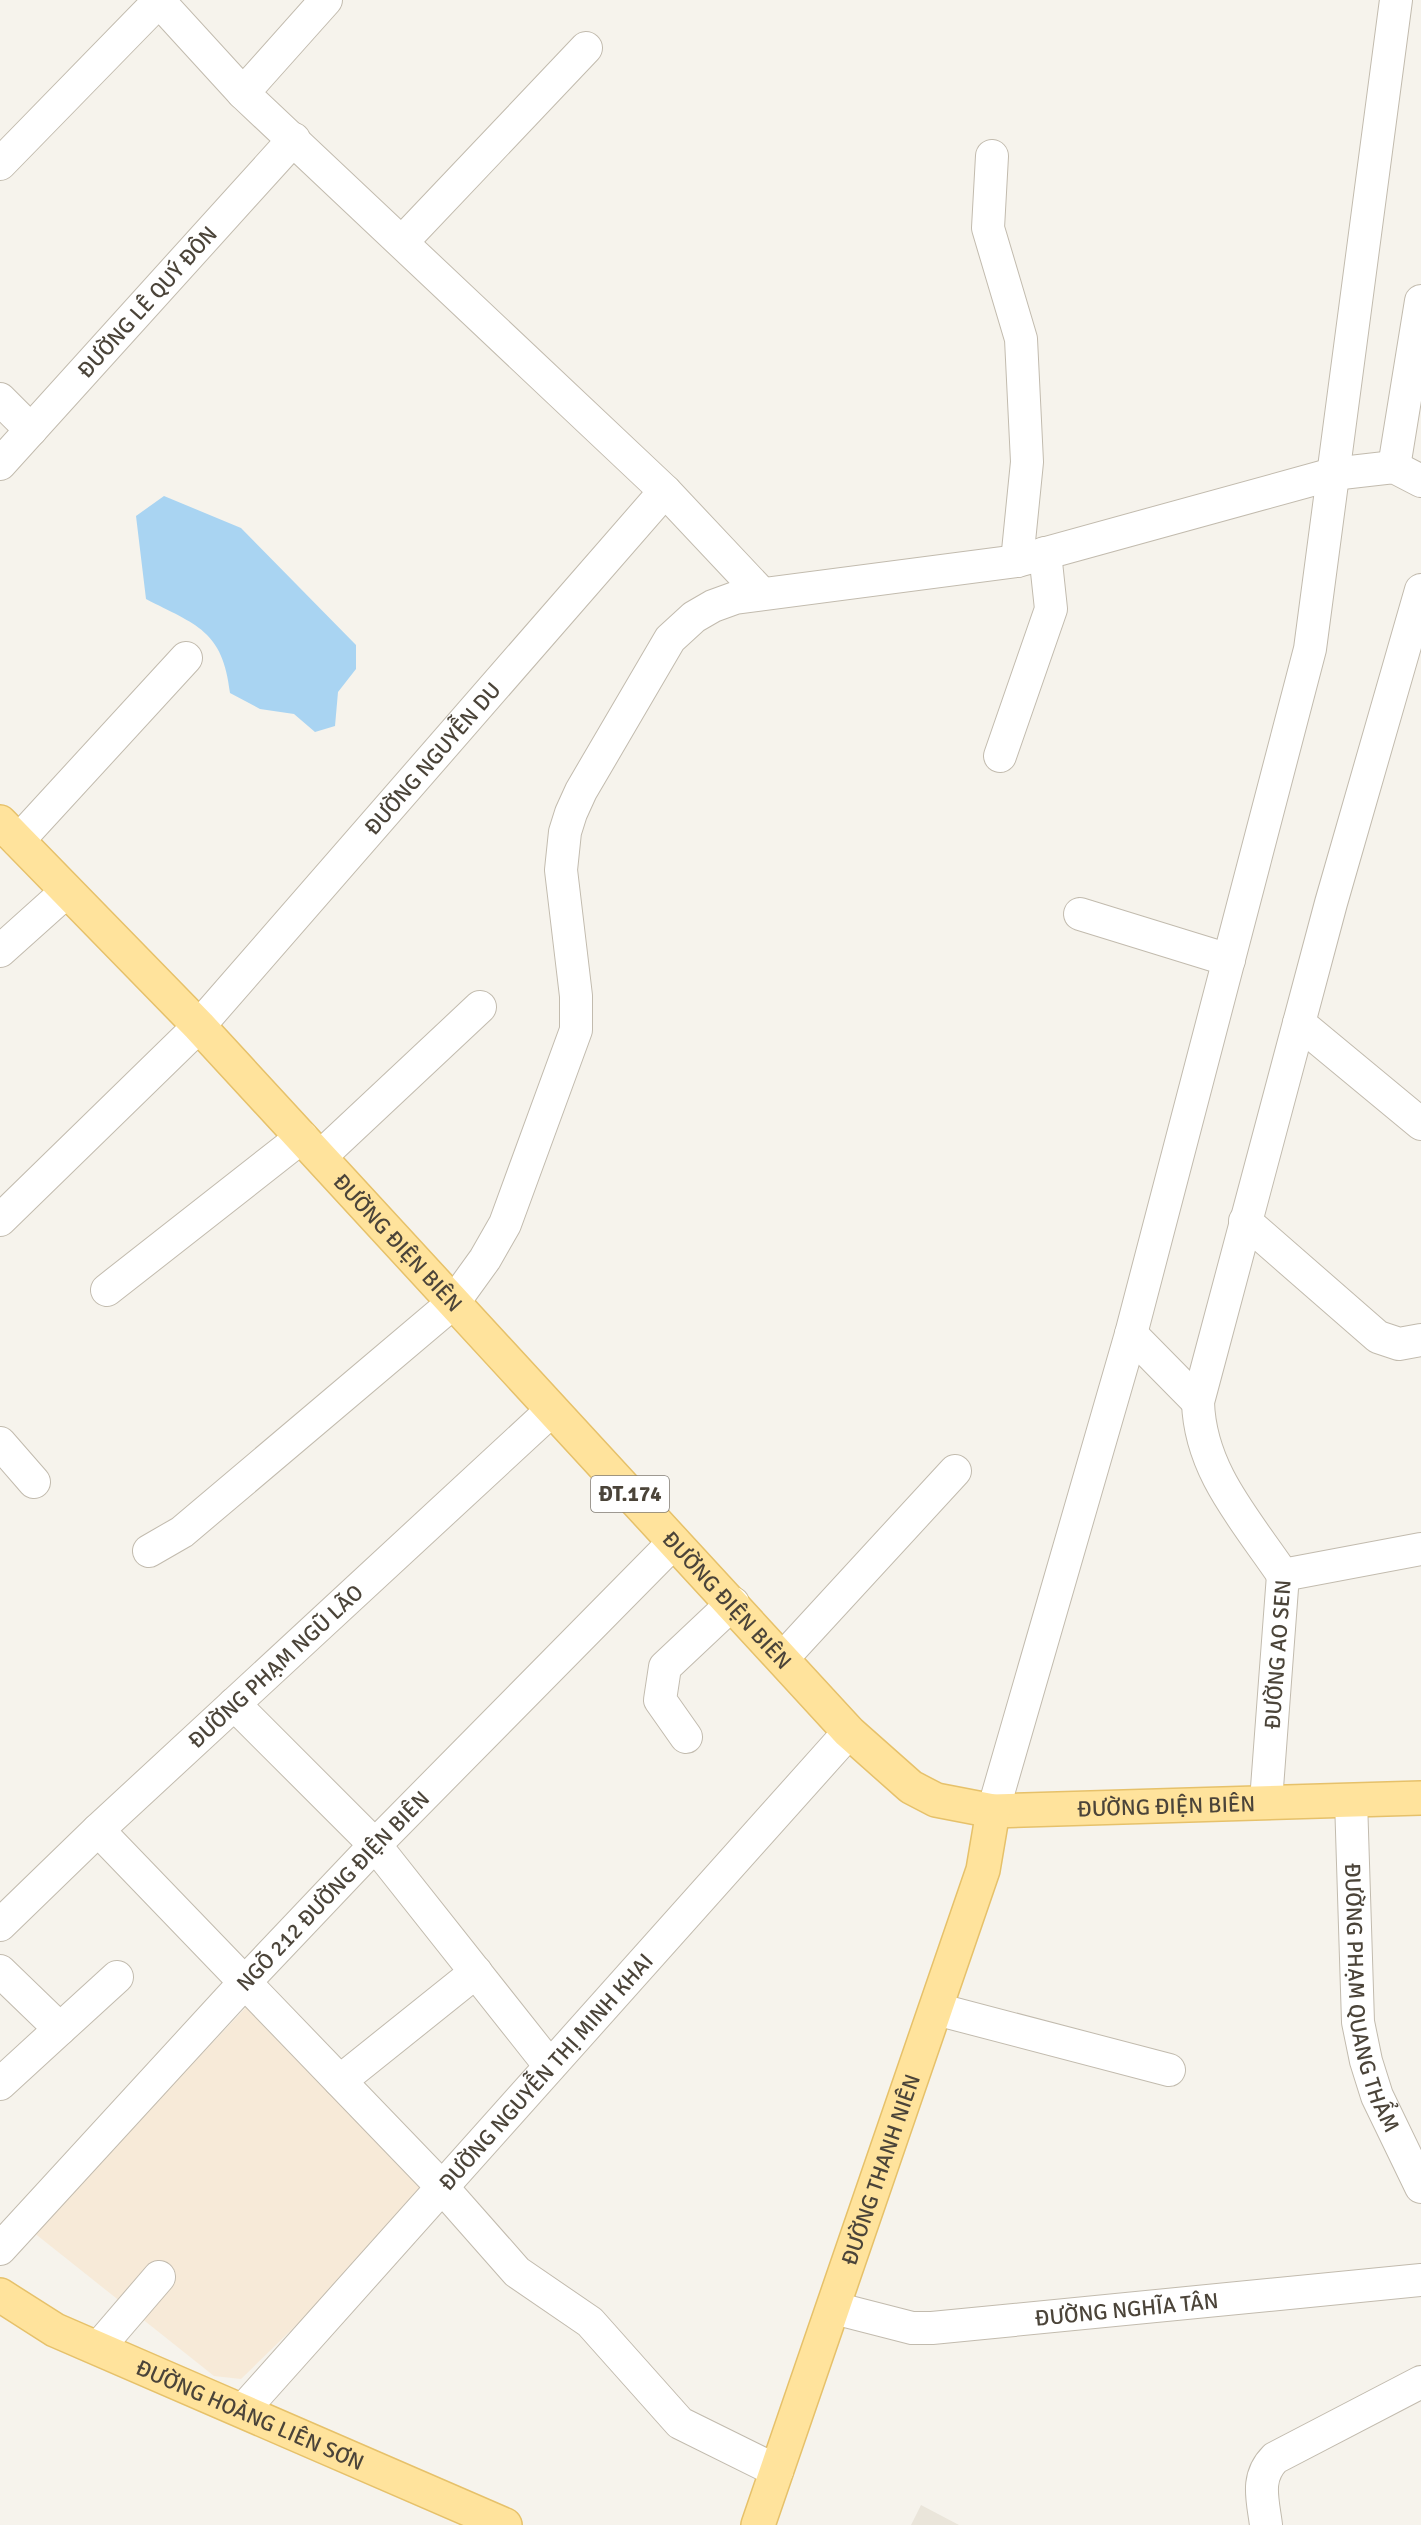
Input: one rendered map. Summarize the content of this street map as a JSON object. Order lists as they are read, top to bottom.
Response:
{
  "streets": {
    "main road": [
      "ĐƯỜNG ĐIỆN BIÊN",
      "ĐT.174",
      "ĐƯỜNG THANH NIÊN",
      "ĐƯỜNG HOÀNG LIÊN SƠN"
    ],
    "street": [
      "ĐƯỜNG LÊ QUÝ ĐÔN",
      "ĐƯỜNG NGUYỄN DU",
      "ĐƯỜNG AO SEN",
      "ĐƯỜNG PHẠM NGŨ LÃO",
      "NGÕ 212 ĐƯỜNG ĐIỆN BIÊN",
      "ĐƯỜNG PHẠM QUANG THẨM",
      "ĐƯỜNG NGUYỄN THỊ MINH KHAI",
      "ĐƯỜNG NGHĨA TÂN"
    ]
  },
  "crossings": [
    ["ĐƯỜNG NGUYỄN DU", "ĐƯỜNG ĐIỆN BIÊN"],
    ["ĐƯỜNG ĐIỆN BIÊN", "ĐƯỜNG AO SEN"],
    ["ĐƯỜNG ĐIỆN BIÊN", "ĐƯỜNG PHẠM NGŨ LÃO"],
    ["ĐƯỜNG ĐIỆN BIÊN", "NGÕ 212 ĐƯỜNG ĐIỆN BIÊN"],
    ["ĐƯỜNG ĐIỆN BIÊN", "ĐƯỜNG PHẠM QUANG THẨM"],
    ["ĐƯỜNG ĐIỆN BIÊN", "ĐƯỜNG NGUYỄN THỊ MINH KHAI"],
    ["ĐƯỜNG ĐIỆN BIÊN", "ĐƯỜNG THANH NIÊN"],
    ["ĐƯỜNG NGUYỄN THỊ MINH KHAI", "ĐƯỜNG HOÀNG LIÊN SƠN"],
    ["ĐƯỜNG THANH NIÊN", "ĐƯỜNG NGHĨA TÂN"]
  ]
}
